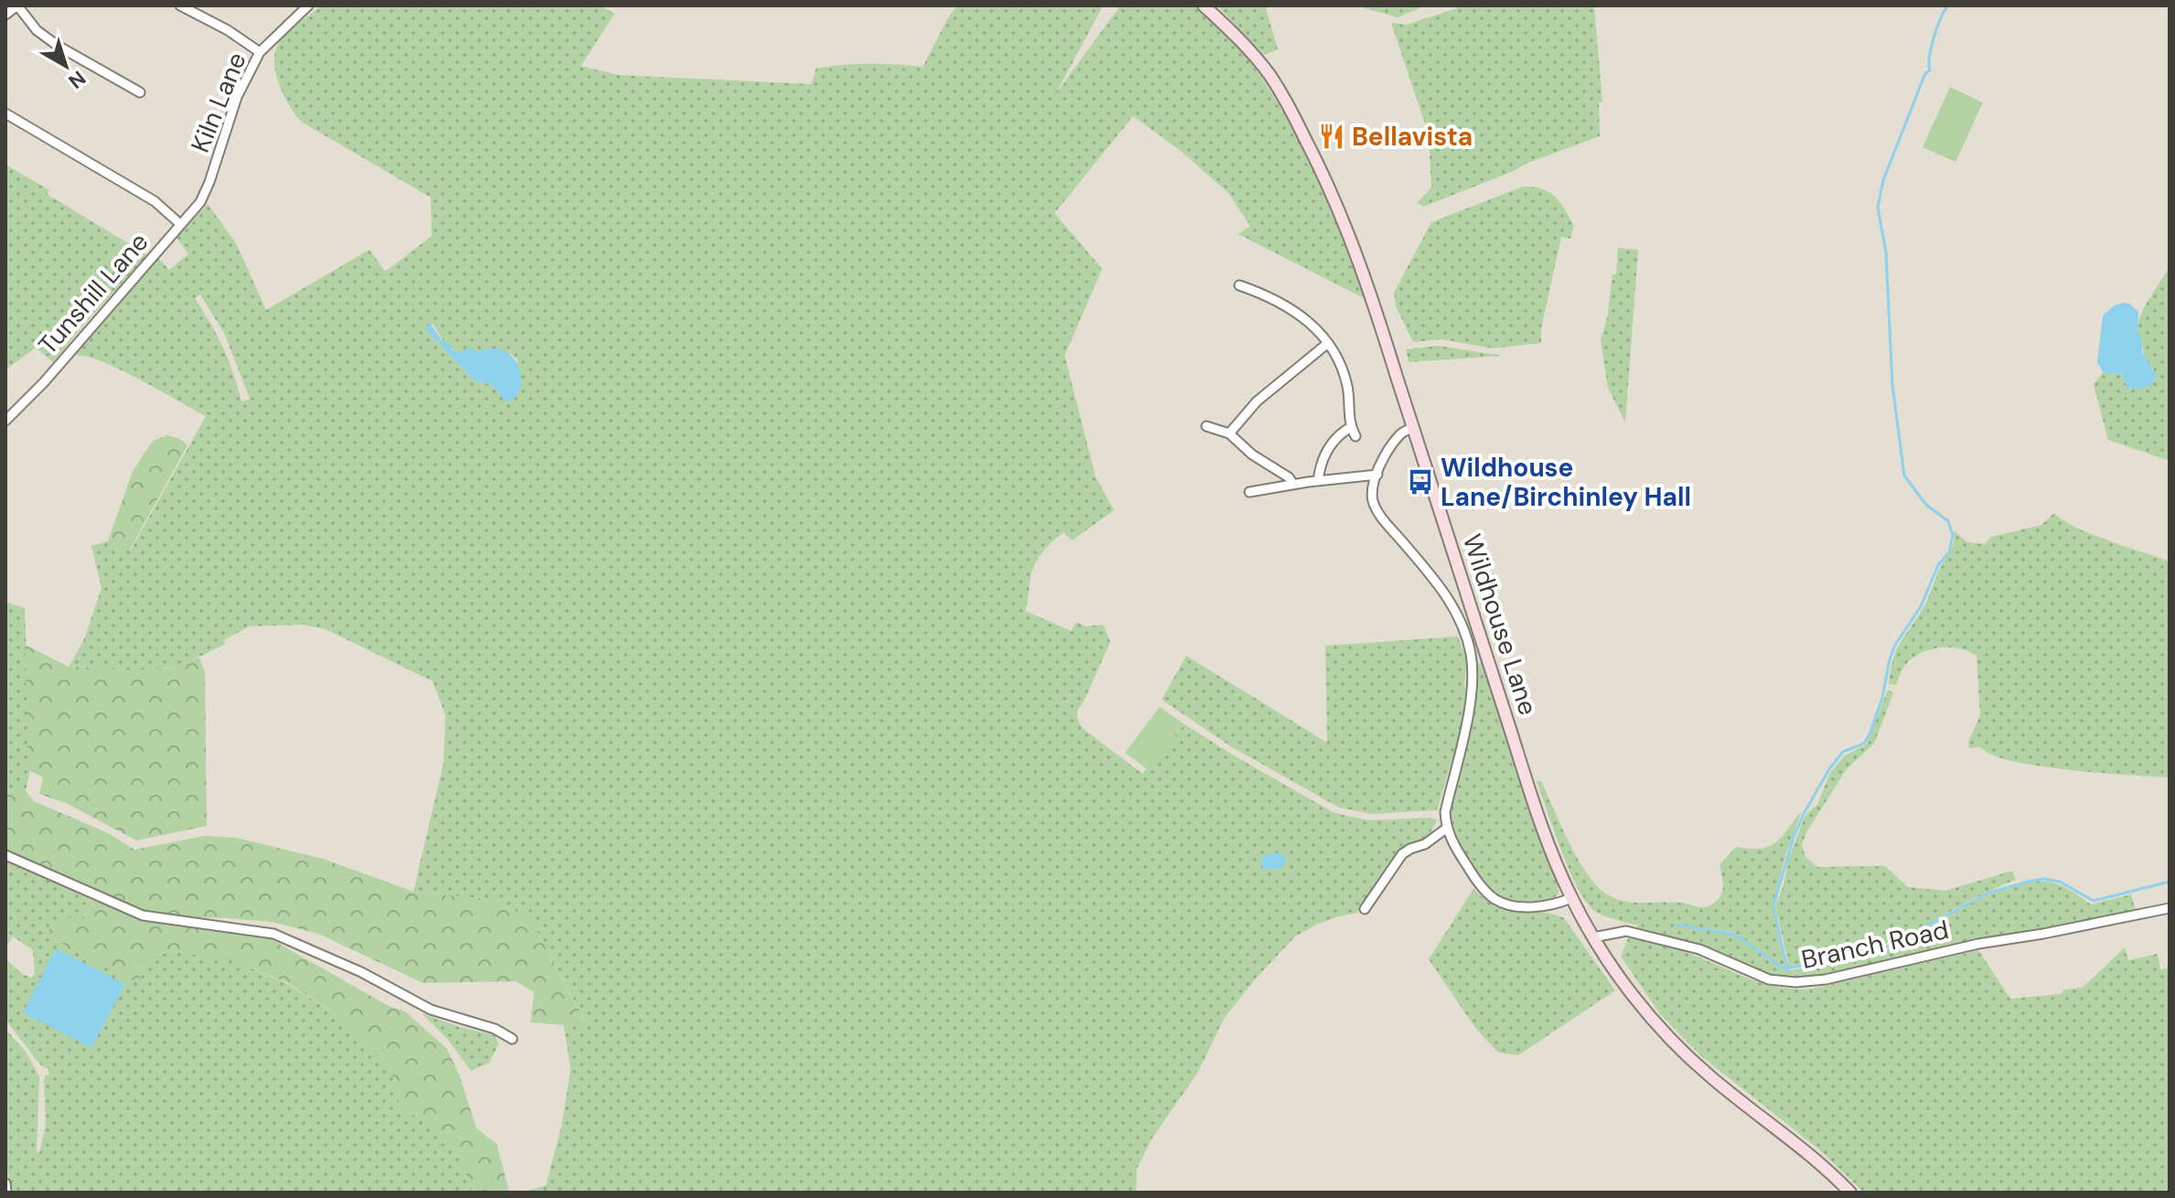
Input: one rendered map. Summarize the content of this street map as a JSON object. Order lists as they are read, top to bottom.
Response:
{
  "streets": {
    "main road": ["Wildhouse Lane"],
    "street": ["Kiln Lane", "Tunshill Lane", "Branch Road"]
  },
  "crossings": [
    ["Kiln Lane", "Tunshill Lane"],
    ["Wildhouse Lane", "Branch Road"]
  ],
  "places": {
    "restaurant": ["Bellavista"],
    "bus stop": ["Wildhouse Lane/Birchinley Hall"]
  },
  "north": "bottom right"
}
